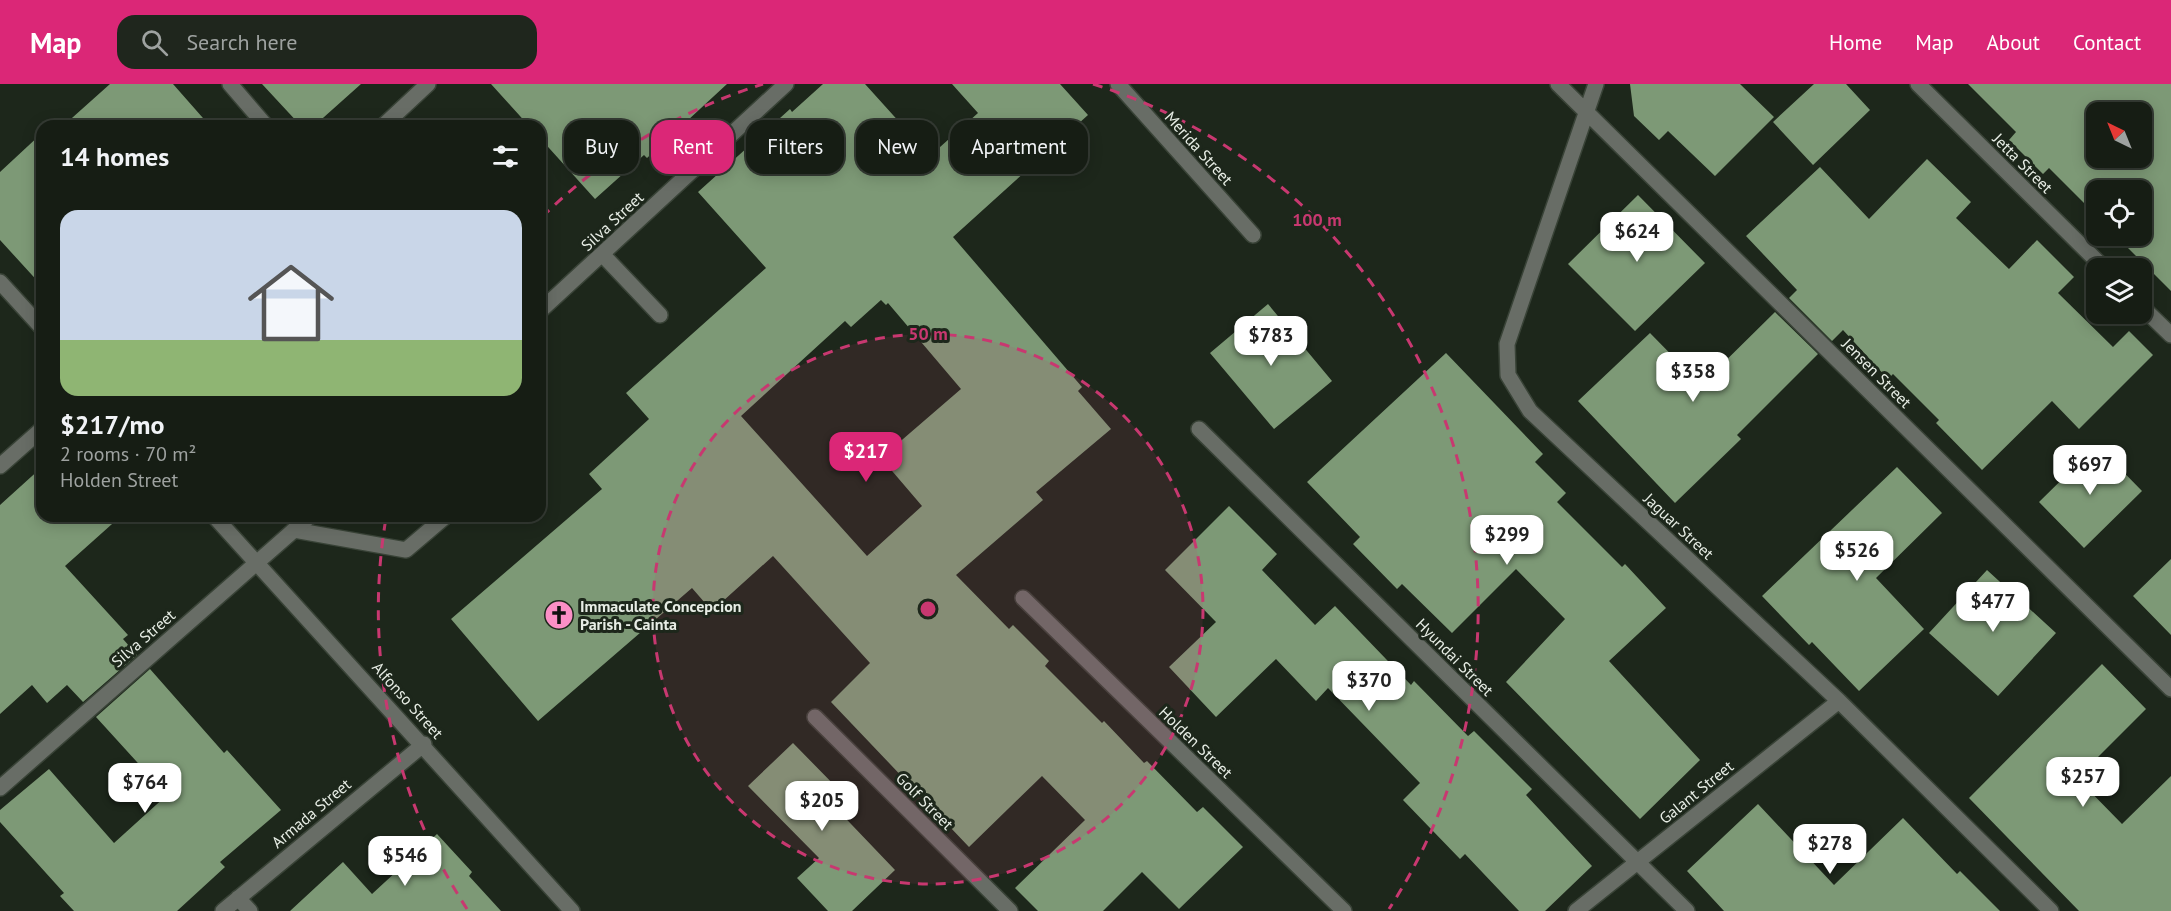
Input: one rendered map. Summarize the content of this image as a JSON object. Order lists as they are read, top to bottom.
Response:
{
  "streets": {
    "street": [
      "Merida Street",
      "Jetta Street",
      "Silva Street",
      "Jensen Street",
      "Jaguar Street",
      "Hyundai Street",
      "Alfonso Street",
      "Holden Street",
      "Galant Street",
      "Golf Street",
      "Armada Street"
    ]
  },
  "crossings": [
    ["Silva Street", "Alfonso Street"],
    ["Jensen Street", "Jaguar Street"],
    ["Jaguar Street", "Galant Street"],
    ["Hyundai Street", "Galant Street"],
    ["Alfonso Street", "Armada Street"]
  ],
  "places": {
    "church": ["Immaculate Concepcion Parish - Cainta"]
  },
  "north": "top left",
  "page": {
    "header": "Map",
    "search": "Search here",
    "nav": [
      "Home",
      "Map",
      "About",
      "Contact"
    ],
    "chip": [
      "Buy",
      "Rent",
      "Filters",
      "New",
      "Apartment"
    ],
    "heading": "14 homes",
    "list": [
      {
        "name": "$217/mo",
        "note": "2 rooms · 70 m² · Holden Street"
      }
    ],
    "price": [
      "$624",
      "$783",
      "$358",
      "$217",
      "$697",
      "$299",
      "$526",
      "$477",
      "$370",
      "$257",
      "$764",
      "$205",
      "$278",
      "$546"
    ]
  },
  "rings": ["100 m", "50 m"]
}
